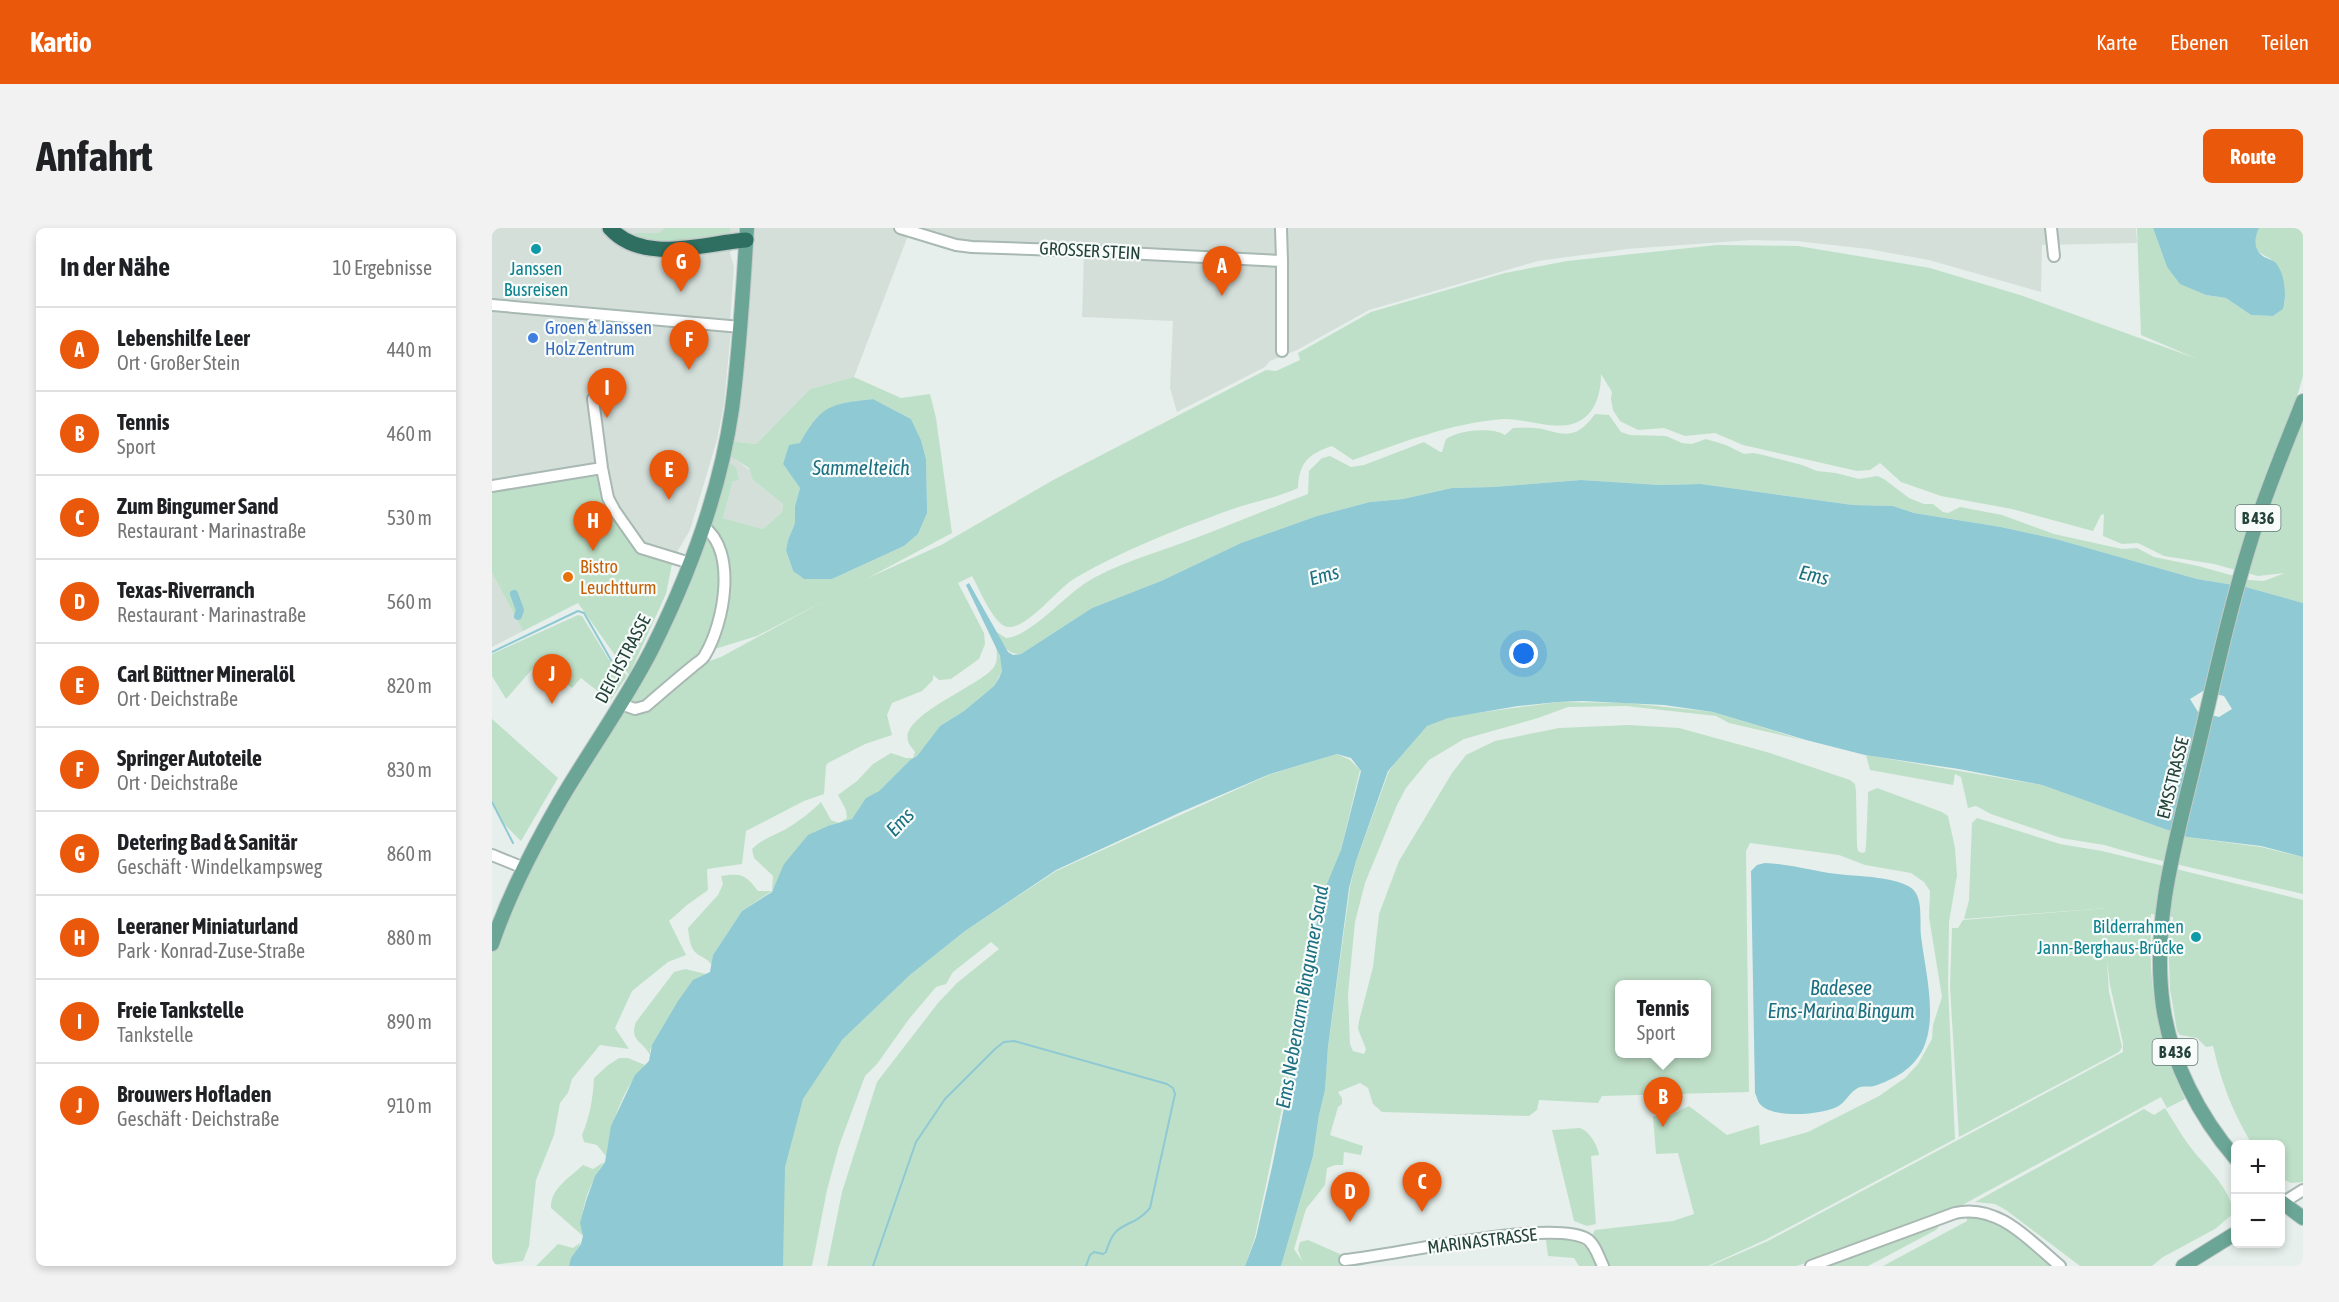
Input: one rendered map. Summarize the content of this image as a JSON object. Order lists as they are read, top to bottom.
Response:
{
  "streets": {
    "main road": ["B 436", "DEICHSTRASSE", "EMSSTRASSE"],
    "street": ["GROSSER STEIN", "MARINASTRASSE"]
  },
  "water": [
    "Sammelteich",
    "Ems",
    "Badesee Ems-Marina Bingum",
    "Ems Nebenarm Bingumer Sand"
  ],
  "places": [
    "Janssen Busreisen",
    "Groen & Janssen Holz Zentrum",
    "Bistro Leuchtturm",
    "Bilderrahmen Jann-Berghaus-Brücke"
  ],
  "page": {
    "header": "Kartio",
    "nav": ["Karte", "Ebenen", "Teilen"],
    "buttons": "Route",
    "title": "Anfahrt",
    "heading": ["In der Nähe", "10 Ergebnisse"],
    "pins": [
      "G",
      "A",
      "F",
      "I",
      "E",
      "H",
      "J",
      "B",
      "C",
      "D"
    ],
    "list": [
      {
        "mark": "A",
        "name": "Lebenshilfe Leer",
        "note": "Ort · Großer Stein",
        "value": "440 m"
      },
      {
        "mark": "B",
        "name": "Tennis",
        "note": "Sport",
        "value": "460 m"
      },
      {
        "mark": "C",
        "name": "Zum Bingumer Sand",
        "note": "Restaurant · Marinastraße",
        "value": "530 m"
      },
      {
        "mark": "D",
        "name": "Texas-Riverranch",
        "note": "Restaurant · Marinastraße",
        "value": "560 m"
      },
      {
        "mark": "E",
        "name": "Carl Büttner Mineralöl",
        "note": "Ort · Deichstraße",
        "value": "820 m"
      },
      {
        "mark": "F",
        "name": "Springer Autoteile",
        "note": "Ort · Deichstraße",
        "value": "830 m"
      },
      {
        "mark": "G",
        "name": "Detering Bad & Sanitär",
        "note": "Geschäft · Windelkampsweg",
        "value": "860 m"
      },
      {
        "mark": "H",
        "name": "Leeraner Miniaturland",
        "note": "Park · Konrad-Zuse-Straße",
        "value": "880 m"
      },
      {
        "mark": "I",
        "name": "Freie Tankstelle",
        "note": "Tankstelle",
        "value": "890 m"
      },
      {
        "mark": "J",
        "name": "Brouwers Hofladen",
        "note": "Geschäft · Deichstraße",
        "value": "910 m"
      }
    ],
    "popup": ["Tennis", "Sport"],
    "map_buttons": ["+", "−"]
  }
}
